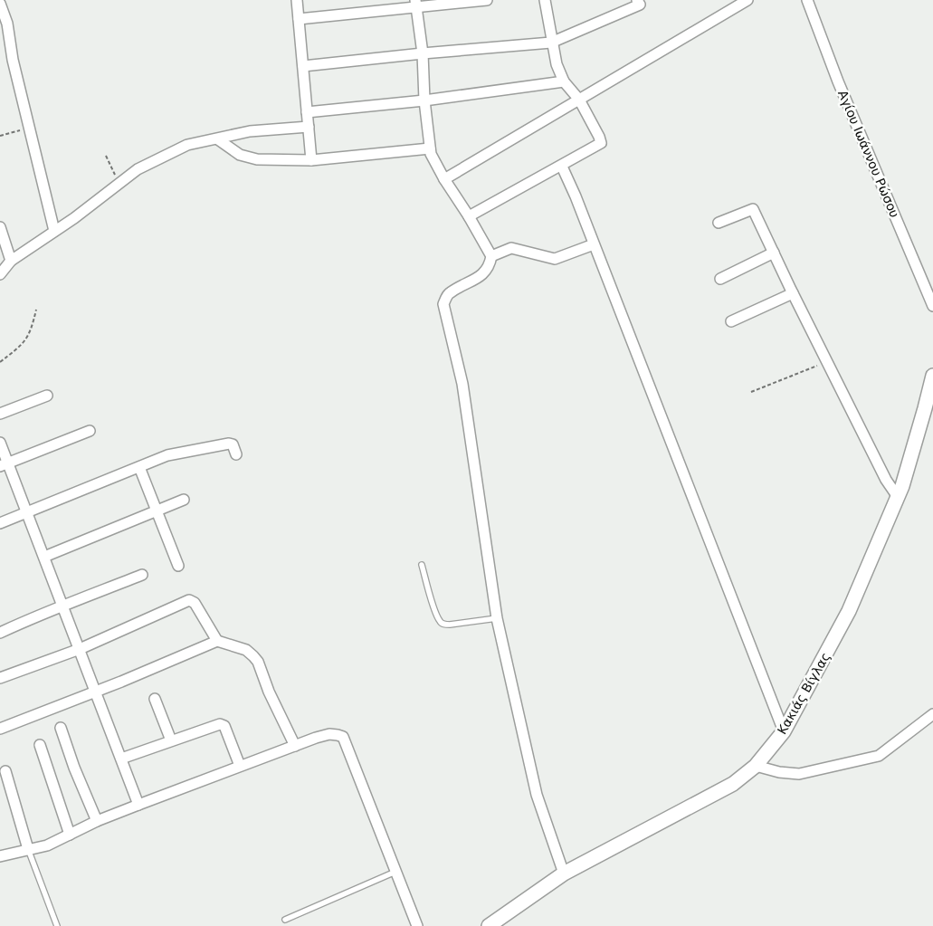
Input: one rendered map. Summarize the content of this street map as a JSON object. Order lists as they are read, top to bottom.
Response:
{
  "streets": {
    "street": ["Αγίου Ιωάννου Ρώσου", "Κακιάς Βίγλας"]
  }
}
